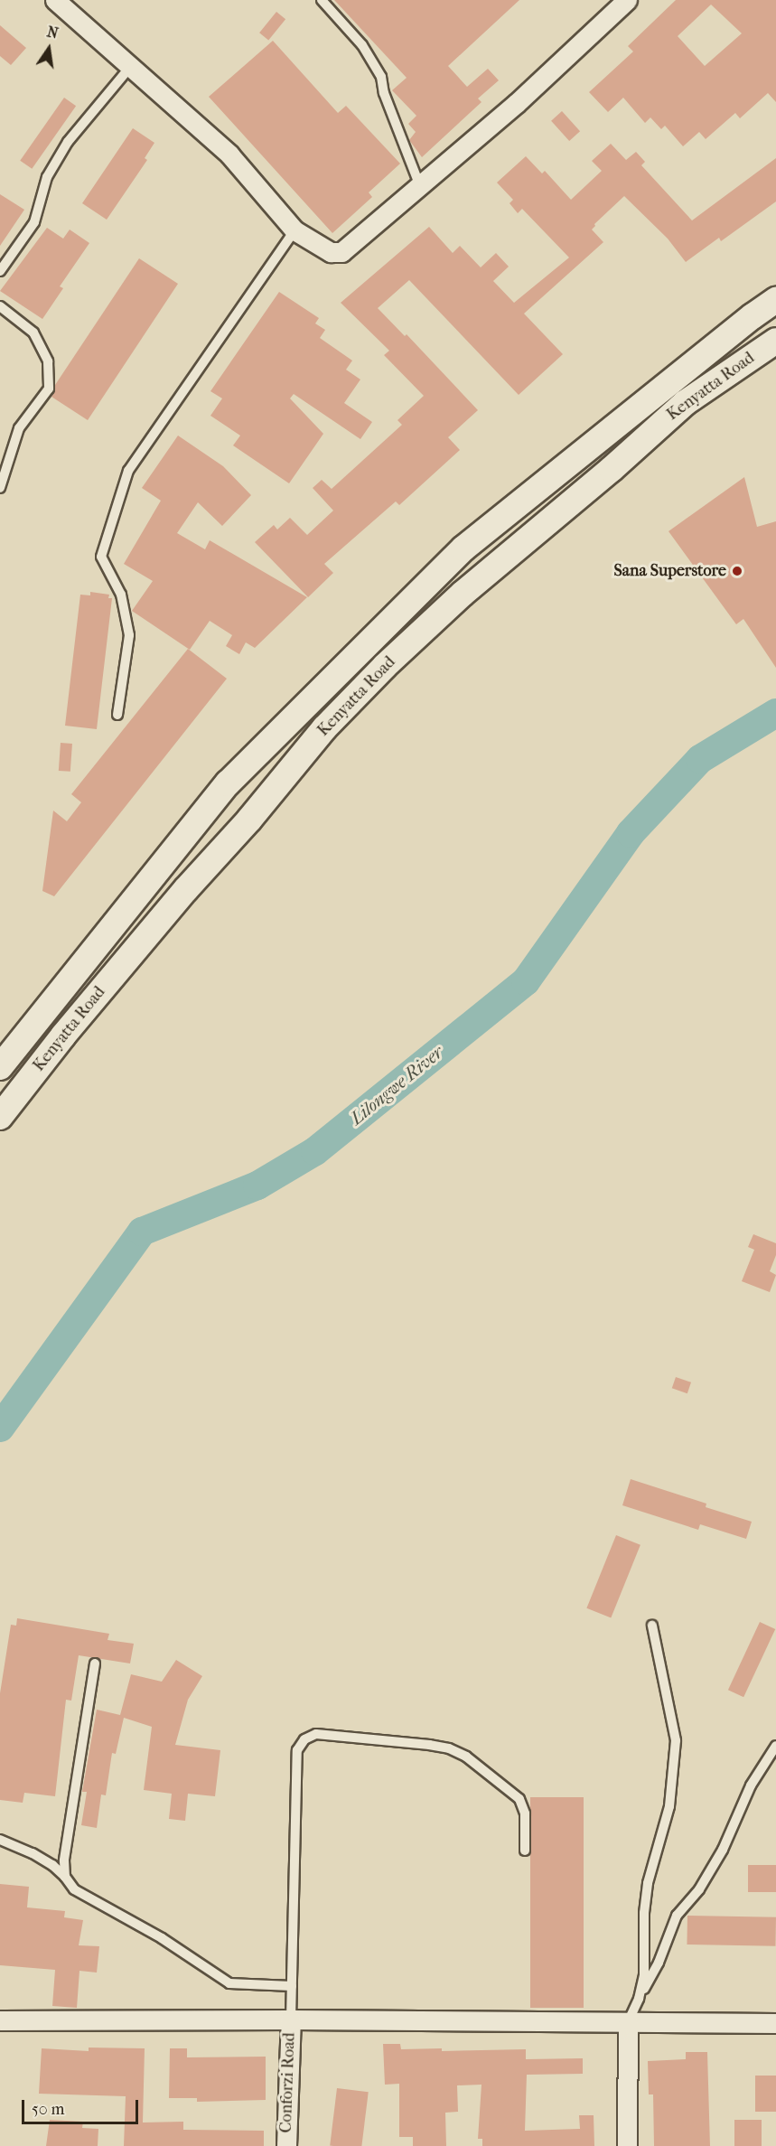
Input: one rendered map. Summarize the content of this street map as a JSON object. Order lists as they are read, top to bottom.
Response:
{
  "streets": {
    "main road": ["Kenyatta Road"],
    "street": ["Conforzi Road"]
  },
  "water": ["Lilongwe River"],
  "places": ["Sana Superstore"],
  "scale_bar": "50 m",
  "north": "top"
}
